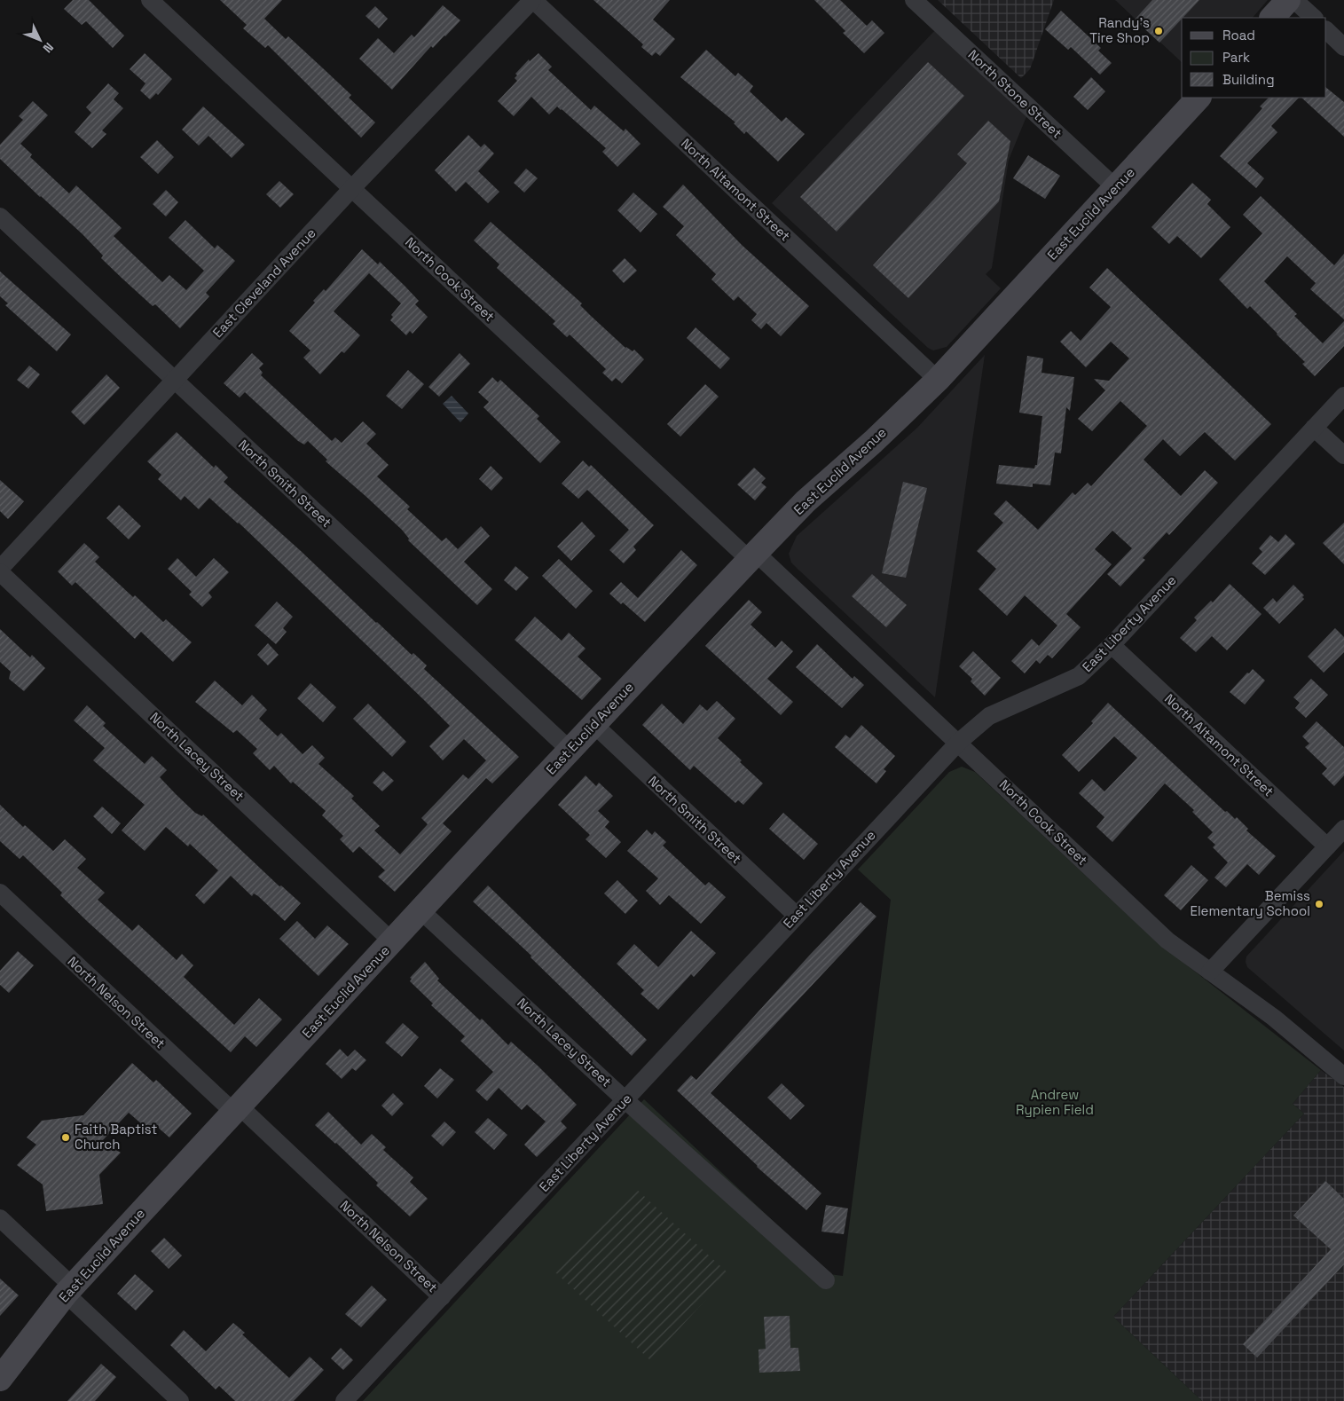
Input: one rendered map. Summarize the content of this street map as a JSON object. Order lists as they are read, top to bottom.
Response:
{
  "streets": {
    "main road": ["East Euclid Avenue"],
    "street": [
      "North Stone Street",
      "North Altamont Street",
      "North Cook Street",
      "East Cleveland Avenue",
      "North Smith Street",
      "East Liberty Avenue",
      "North Lacey Street",
      "North Nelson Street"
    ]
  },
  "crossings": [
    ["North Stone Street", "East Euclid Avenue"],
    ["North Altamont Street", "East Euclid Avenue"],
    ["North Altamont Street", "East Cleveland Avenue"],
    ["North Altamont Street", "East Liberty Avenue"],
    ["East Euclid Avenue", "North Cook Street"],
    ["East Euclid Avenue", "North Smith Street"],
    ["East Euclid Avenue", "North Lacey Street"],
    ["East Euclid Avenue", "North Nelson Street"],
    ["North Cook Street", "East Cleveland Avenue"],
    ["North Cook Street", "East Liberty Avenue"],
    ["East Cleveland Avenue", "North Smith Street"],
    ["North Smith Street", "East Liberty Avenue"],
    ["East Liberty Avenue", "North Lacey Street"],
    ["East Liberty Avenue", "North Nelson Street"]
  ],
  "parks": ["Andrew Rypien Field"],
  "places": ["Randy's Tire Shop", "Bemiss Elementary School", "Faith Baptist Church"],
  "legend": ["Road", "Park", "Building"],
  "north": "bottom right"
}
